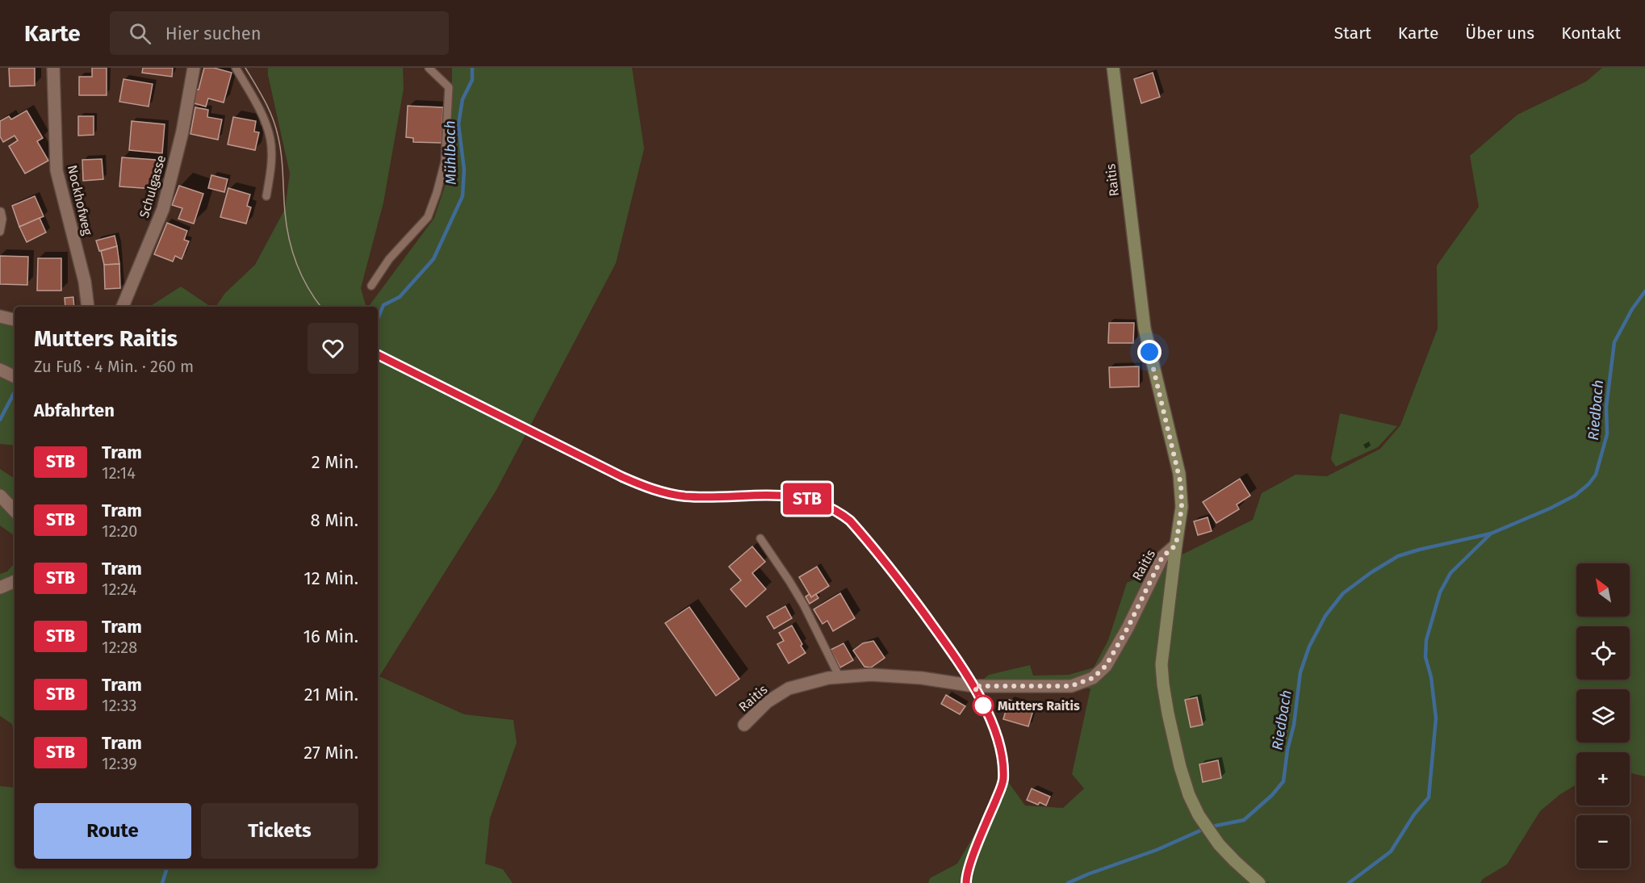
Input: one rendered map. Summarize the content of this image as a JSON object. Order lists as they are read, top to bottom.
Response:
{
  "streets": {
    "street": ["Raitis", "Schulgasse", "Nockhofweg"]
  },
  "water": ["Mühlbach", "Riedbach"],
  "places": ["Mutters Raitis"],
  "lines": ["tram line STB"],
  "north": "top left",
  "page": {
    "header": "Karte",
    "search": "Hier suchen",
    "nav": [
      "Start",
      "Karte",
      "Über uns",
      "Kontakt"
    ],
    "on_map": "STB",
    "heading": [
      ["Mutters Raitis", "Zu Fuß · 4 Min. · 260 m"],
      "Abfahrten"
    ],
    "list": [
      {
        "mark": "STB",
        "name": "Tram",
        "note": "12:14",
        "value": "2 Min."
      },
      {
        "mark": "STB",
        "name": "Tram",
        "note": "12:20",
        "value": "8 Min."
      },
      {
        "mark": "STB",
        "name": "Tram",
        "note": "12:24",
        "value": "12 Min."
      },
      {
        "mark": "STB",
        "name": "Tram",
        "note": "12:28",
        "value": "16 Min."
      },
      {
        "mark": "STB",
        "name": "Tram",
        "note": "12:33",
        "value": "21 Min."
      },
      {
        "mark": "STB",
        "name": "Tram",
        "note": "12:39",
        "value": "27 Min."
      }
    ],
    "map_buttons": ["+", "−"],
    "buttons": ["Route", "Tickets"]
  }
}
